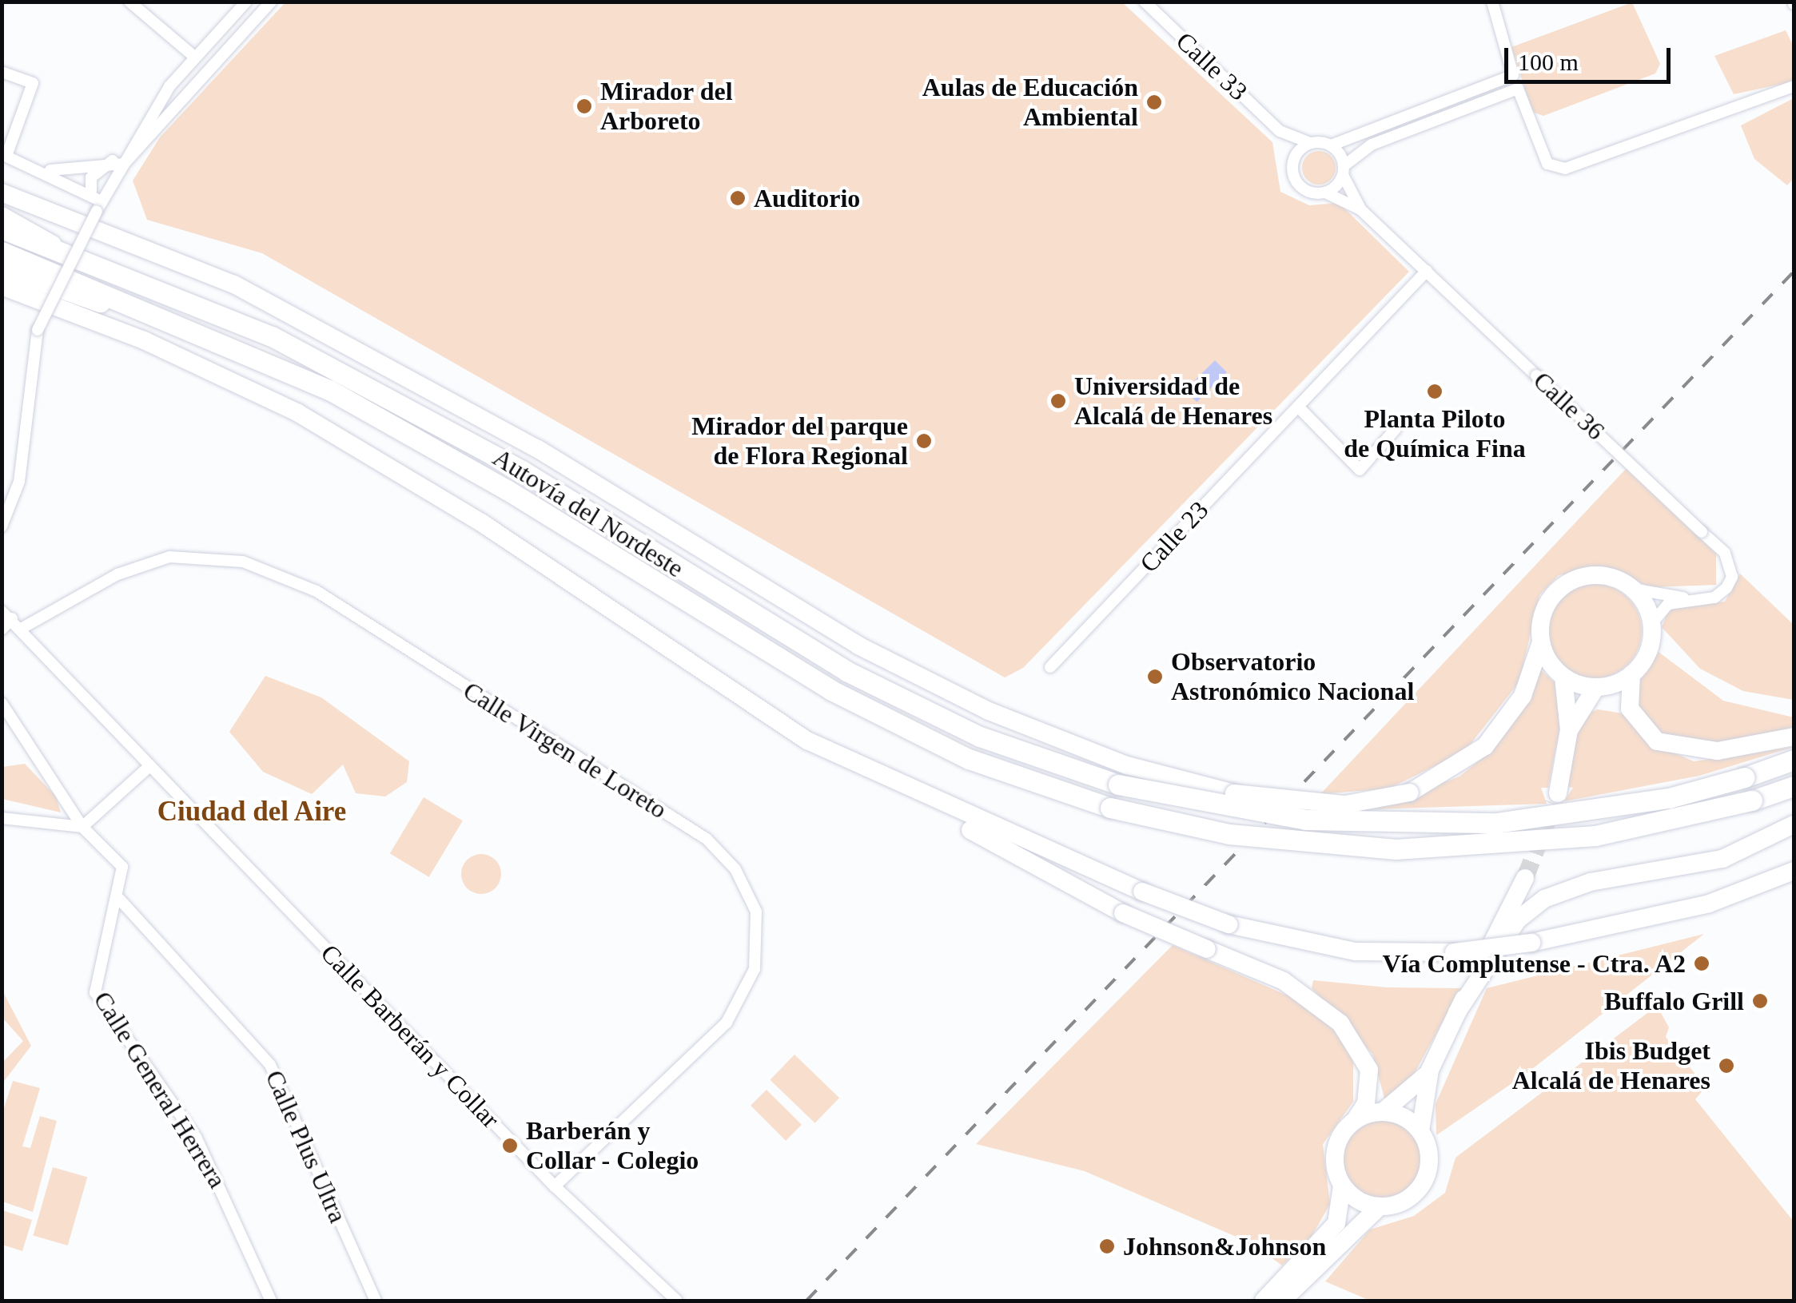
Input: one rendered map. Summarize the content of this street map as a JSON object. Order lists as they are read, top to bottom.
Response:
{
  "streets": {
    "highway": ["Autovía del Nordeste"],
    "street": [
      "Calle 33",
      "Calle 36",
      "Calle 23",
      "Calle Virgen de Loreto",
      "Calle Barberán y Collar",
      "Calle General Herrera",
      "Calle Plus Ultra"
    ]
  },
  "crossings": [
    ["Calle 33", "Calle 36"],
    ["Calle 36", "Calle 23"],
    ["Calle Virgen de Loreto", "Calle Barberán y Collar"],
    ["Calle General Herrera", "Calle Plus Ultra"]
  ],
  "districts": ["Ciudad del Aire"],
  "places": [
    "Aulas de Educación Ambiental",
    "Mirador del Arboreto",
    "Auditorio",
    "Planta Piloto de Química Fina",
    "Universidad de Alcalá de Henares",
    "Mirador del parque de Flora Regional",
    "Observatorio Astronómico Nacional",
    "Vía Complutense - Ctra. A2",
    "Buffalo Grill",
    "Ibis Budget Alcalá de Henares",
    "Barberán y Collar - Colegio",
    "Johnson&Johnson"
  ],
  "scale_bar": "100 m"
}
